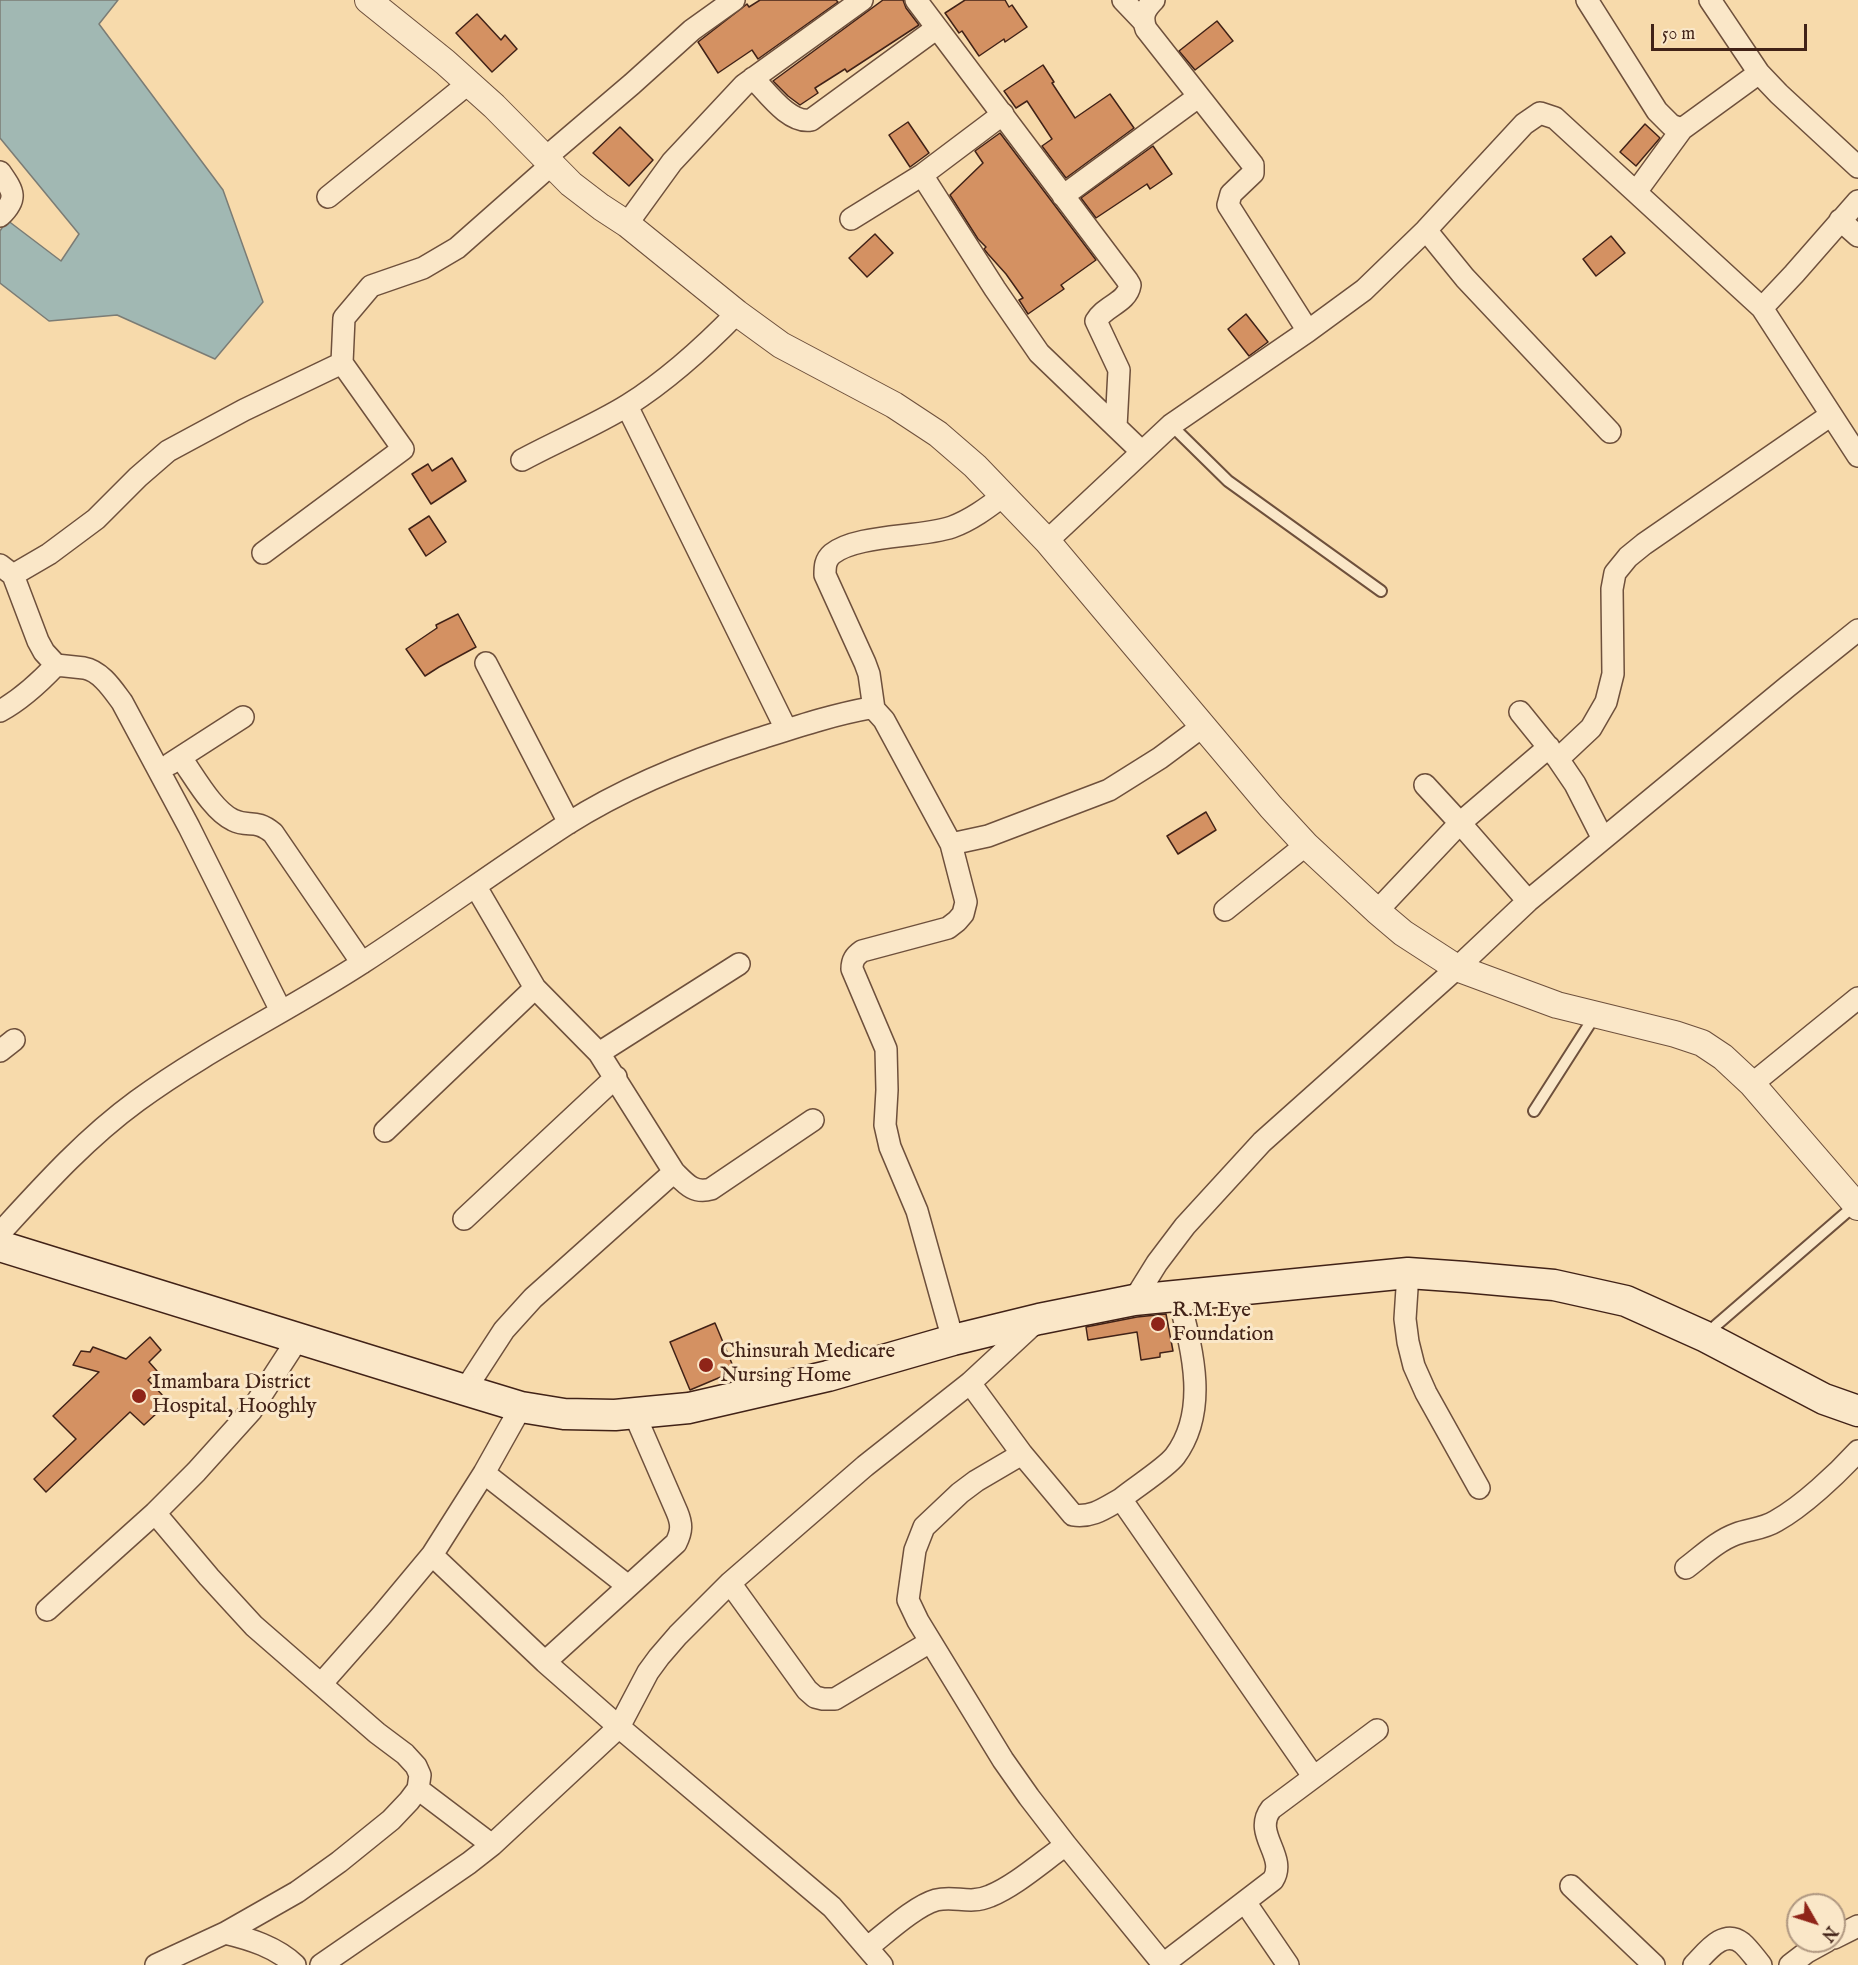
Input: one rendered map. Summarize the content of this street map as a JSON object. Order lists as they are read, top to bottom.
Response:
{
  "places": ["R.M.Eye Foundation", "Chinsurah Medicare Nursing Home", "Imambara District Hospital, Hooghly"],
  "scale_bar": "50 m",
  "north": "bottom right"
}
